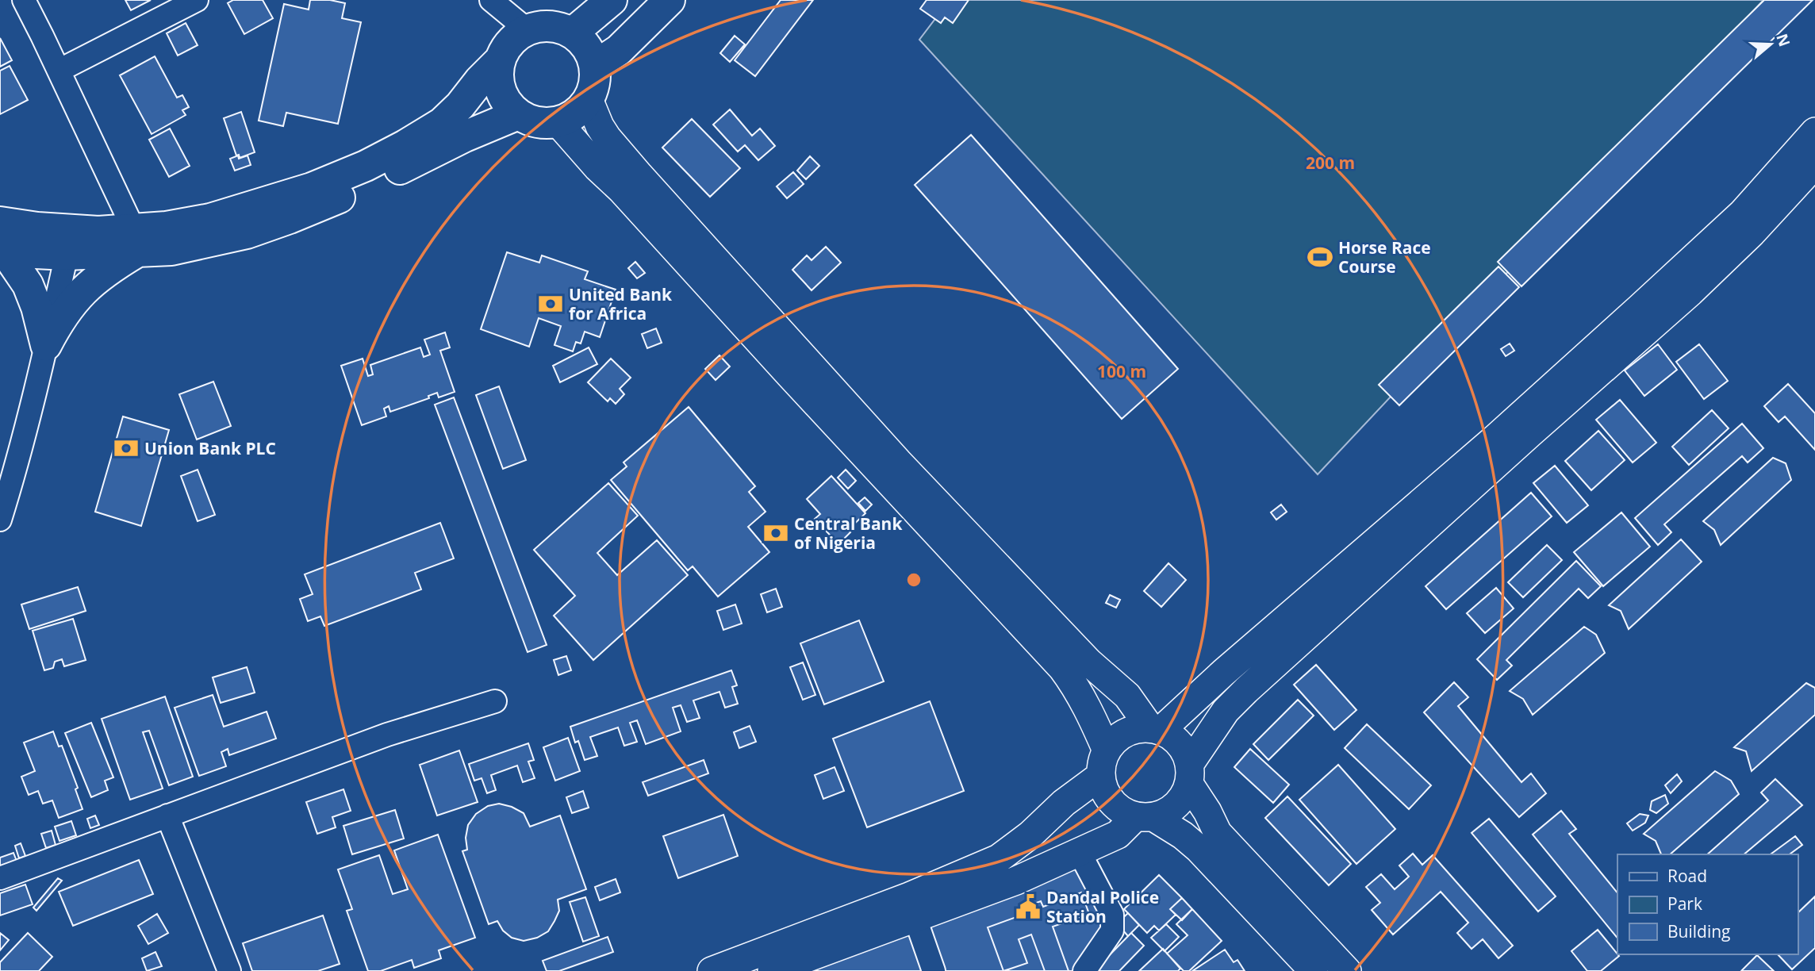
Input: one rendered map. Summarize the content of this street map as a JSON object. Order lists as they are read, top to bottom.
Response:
{
  "places": {
    "sports": ["Horse Race Course"],
    "bank": ["United Bank for Africa", "Union Bank PLC", "Central Bank of Nigeria"],
    "public building": ["Dandal Police Station"]
  },
  "legend": ["Road", "Park", "Building"],
  "north": "right",
  "rings": ["200 m", "100 m"]
}
